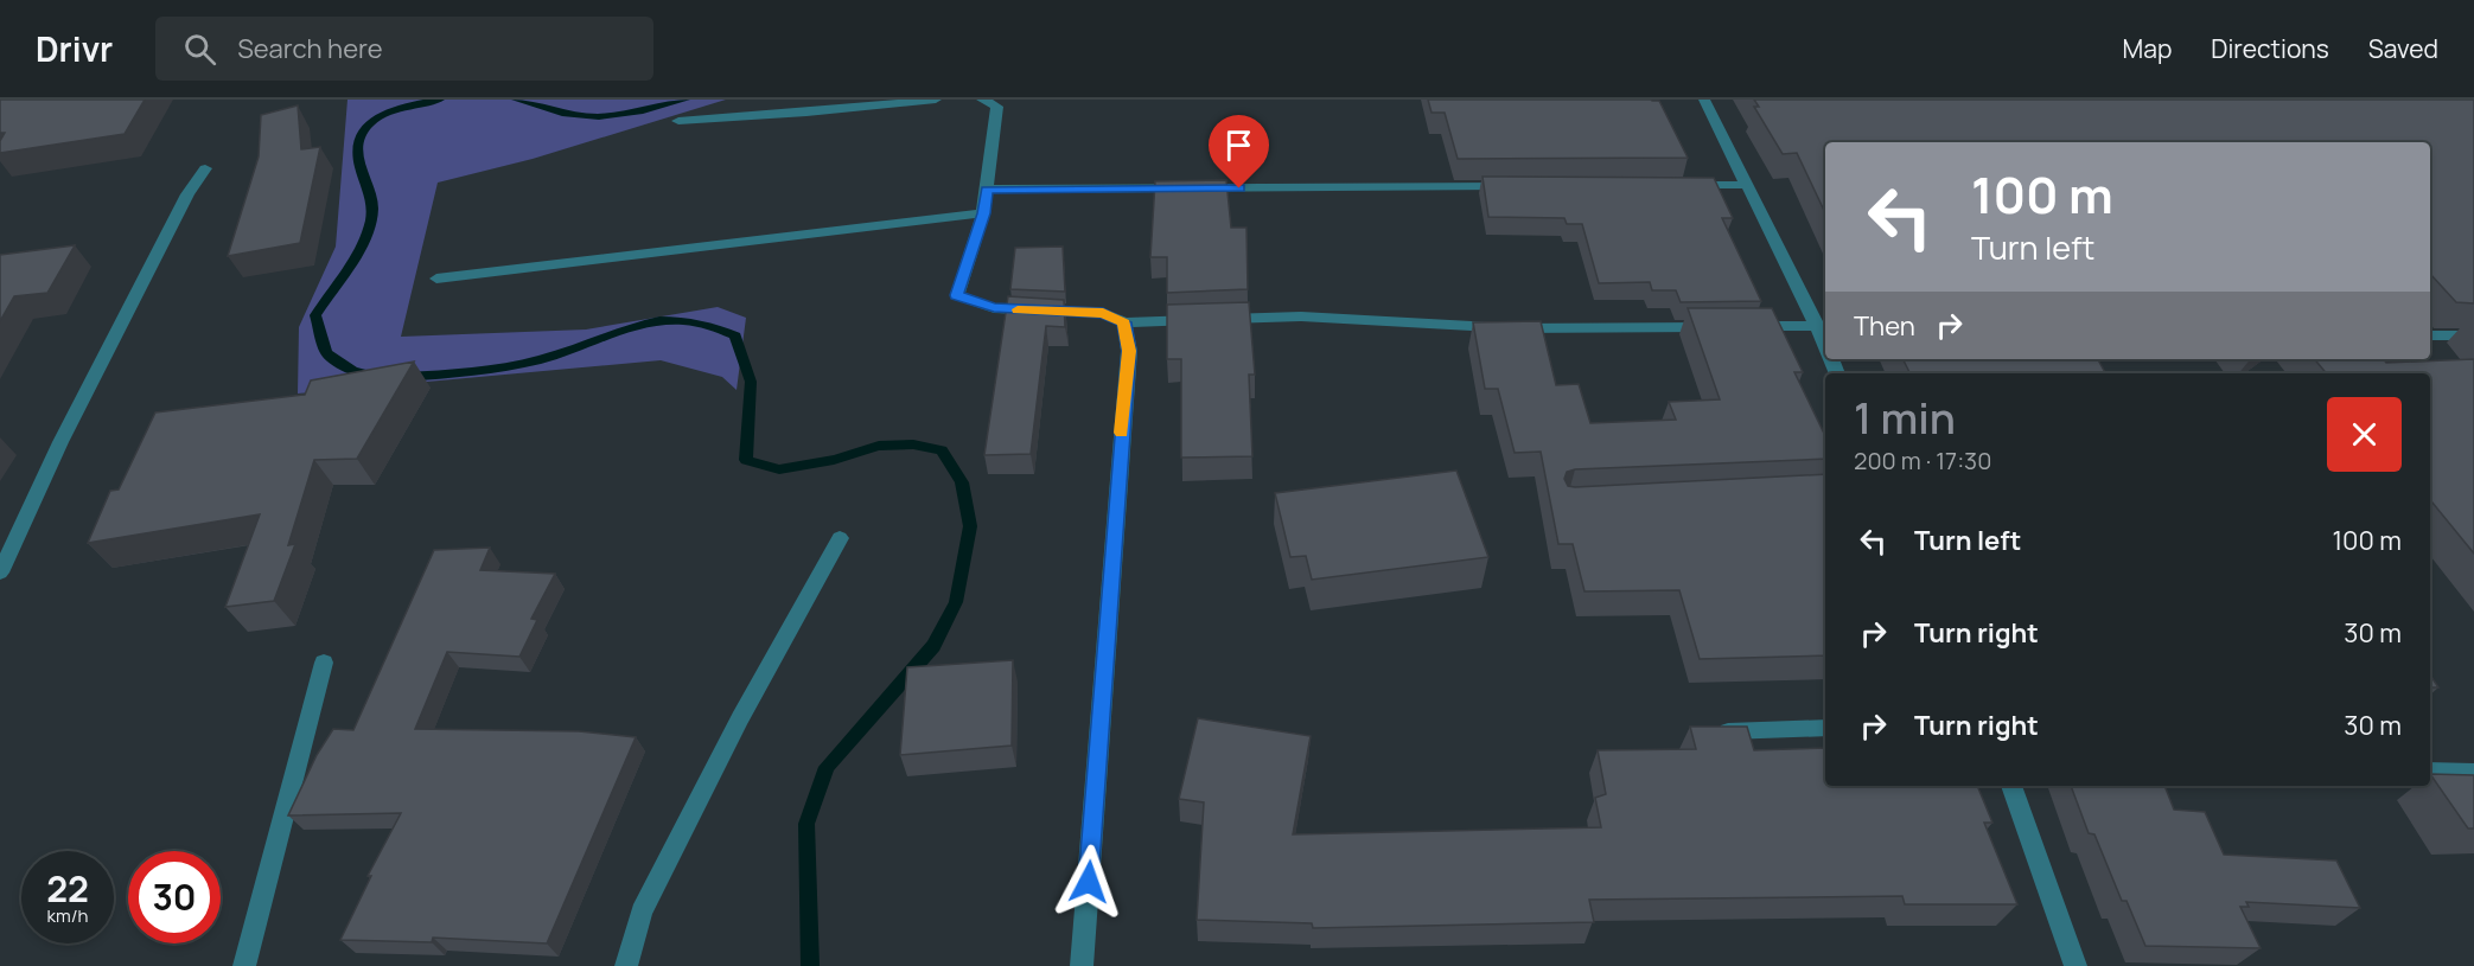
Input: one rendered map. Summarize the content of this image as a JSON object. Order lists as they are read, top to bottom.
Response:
{
  "page": {
    "header": "Drivr",
    "search": "Search here",
    "nav": ["Map", "Directions", "Saved"],
    "turn": ["100 m", "Turn left"],
    "then": "Then",
    "heading": ["1 min", "200 m · 17:30"],
    "list": [
      {
        "name": "Turn left",
        "value": "100 m"
      },
      {
        "name": "Turn right",
        "value": "30 m"
      },
      {
        "name": "Turn right",
        "value": "30 m"
      }
    ],
    "speed": "22 km/h",
    "limit": "30"
  }
}
